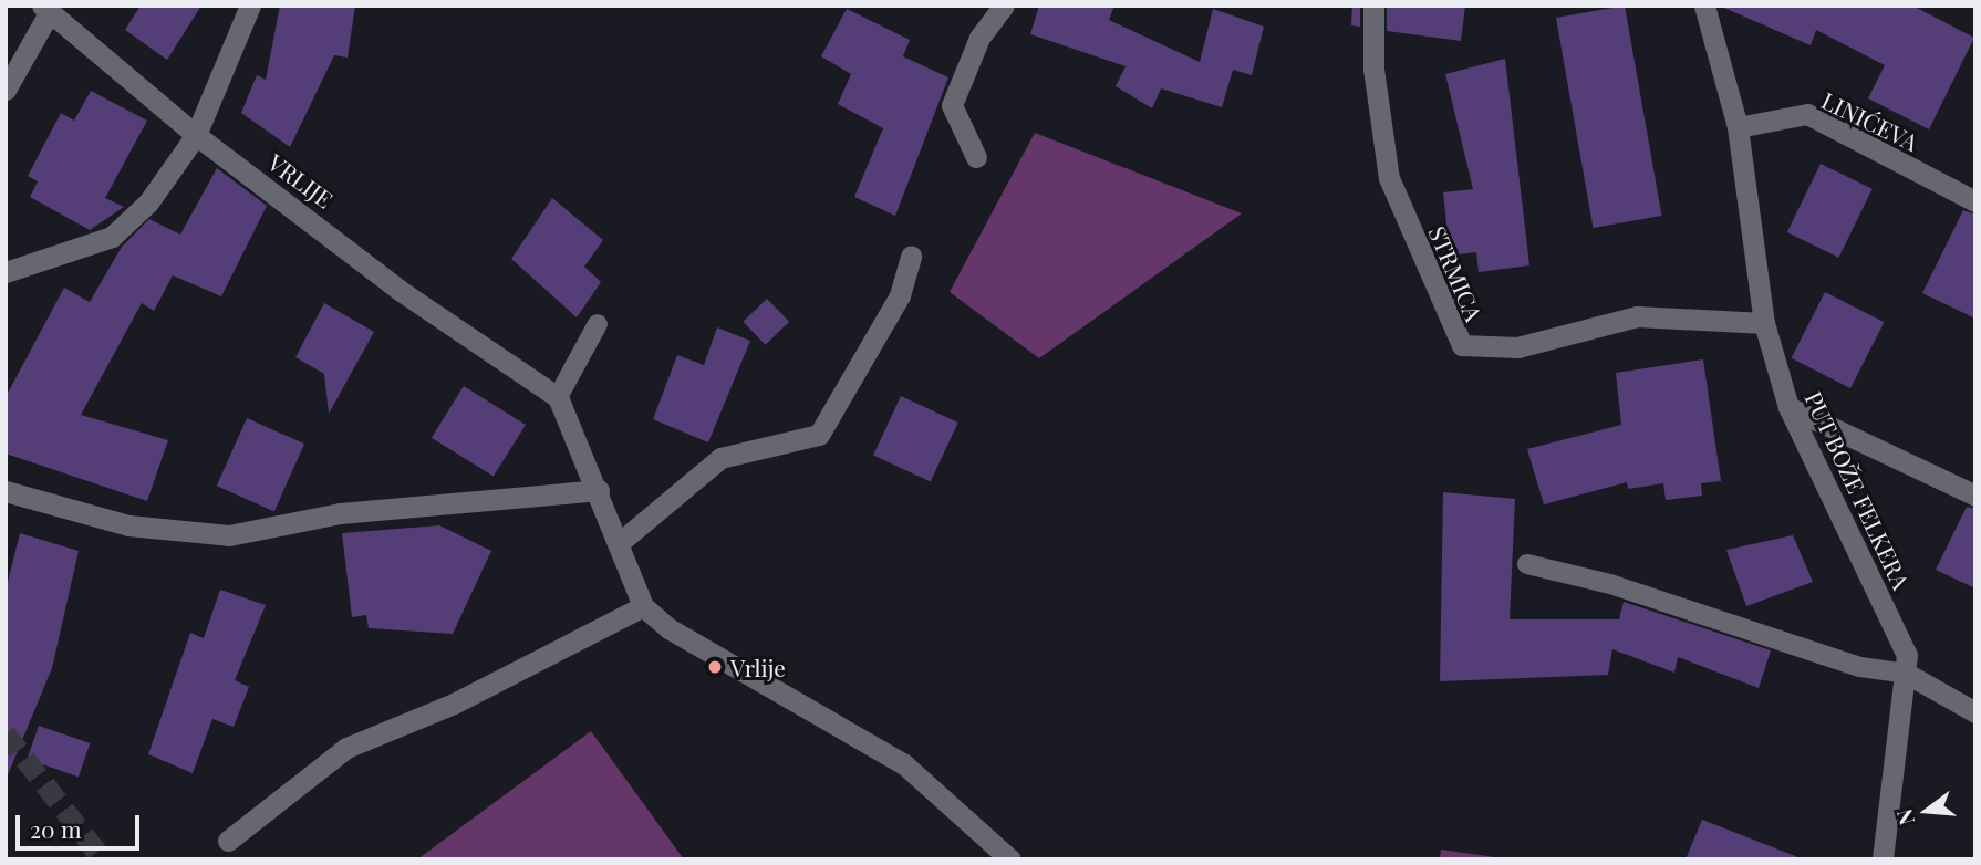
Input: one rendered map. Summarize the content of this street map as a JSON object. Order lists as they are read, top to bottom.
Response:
{
  "streets": {
    "street": [
      "LINIĆEVA",
      "VRLIJE",
      "STRMICA",
      "PUT BOŽE FELKERA"
    ]
  },
  "crossings": [
    ["LINIĆEVA", "PUT BOŽE FELKERA"],
    ["STRMICA", "PUT BOŽE FELKERA"]
  ],
  "places": ["Vrlije"],
  "scale_bar": "20 m",
  "north": "left"
}
